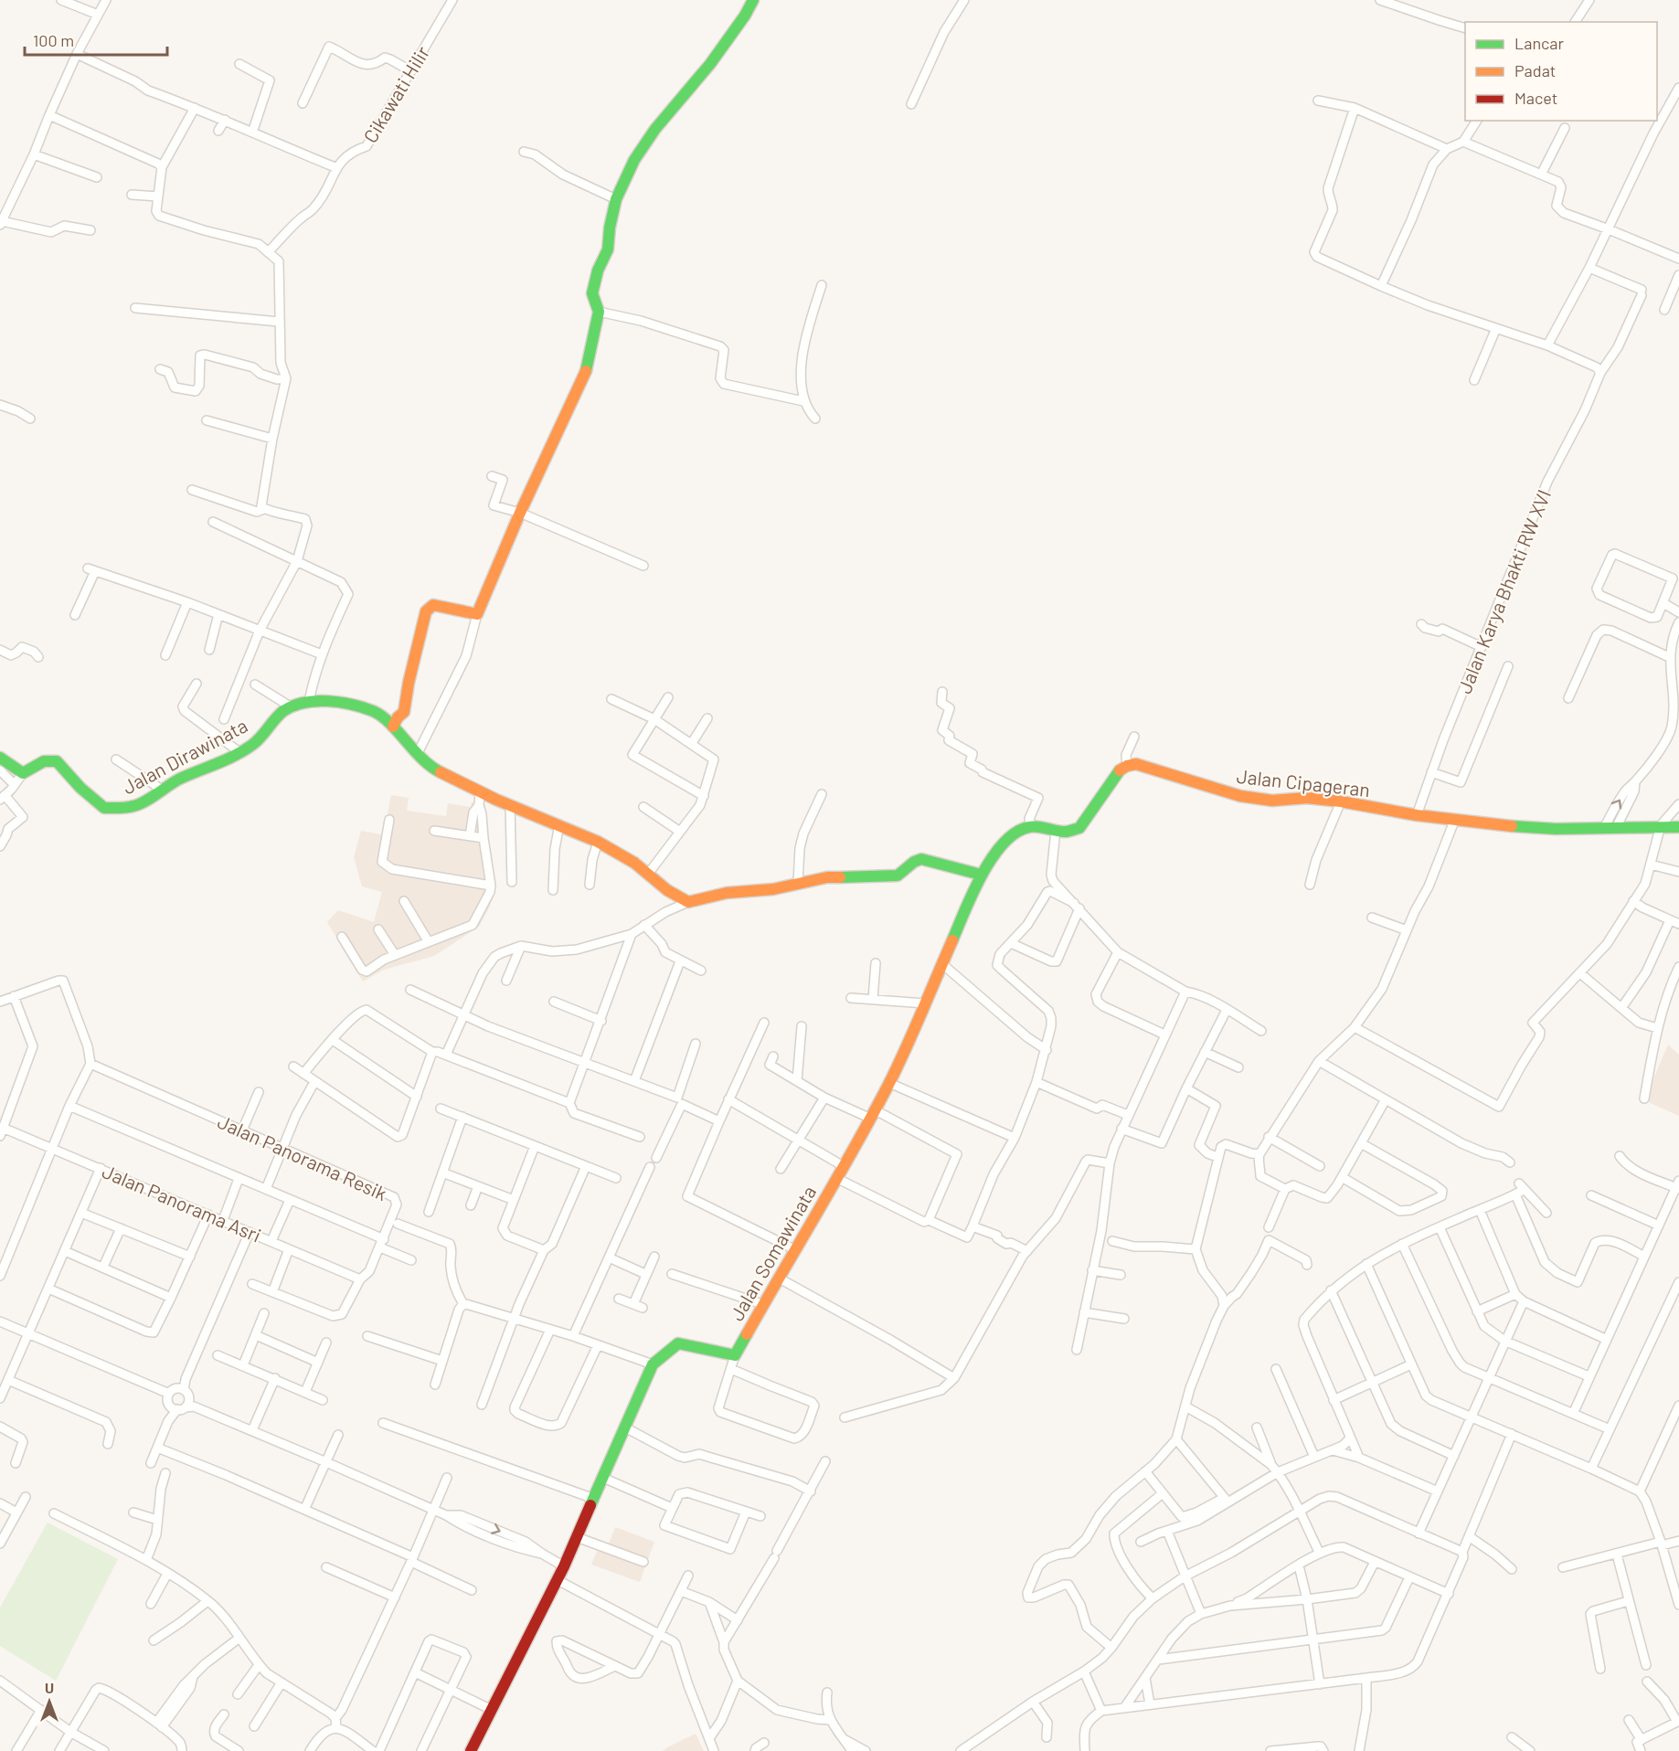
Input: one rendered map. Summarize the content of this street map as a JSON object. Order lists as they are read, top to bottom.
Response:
{
  "streets": {
    "street": [
      "Cikawati Hilir",
      "Jalan Karya Bhakti RW XVI",
      "Jalan Dirawinata",
      "Jalan Cipageran",
      "Jalan Panorama Resik",
      "Jalan Panorama Asri",
      "Jalan Somawinata"
    ]
  },
  "crossings": [
    ["Jalan Karya Bhakti RW XVI", "Jalan Cipageran"],
    ["Jalan Panorama Resik", "Jalan Panorama Asri"]
  ],
  "legend": ["Lancar", "Padat", "Macet"],
  "scale_bar": "100 m",
  "north": "top"
}
